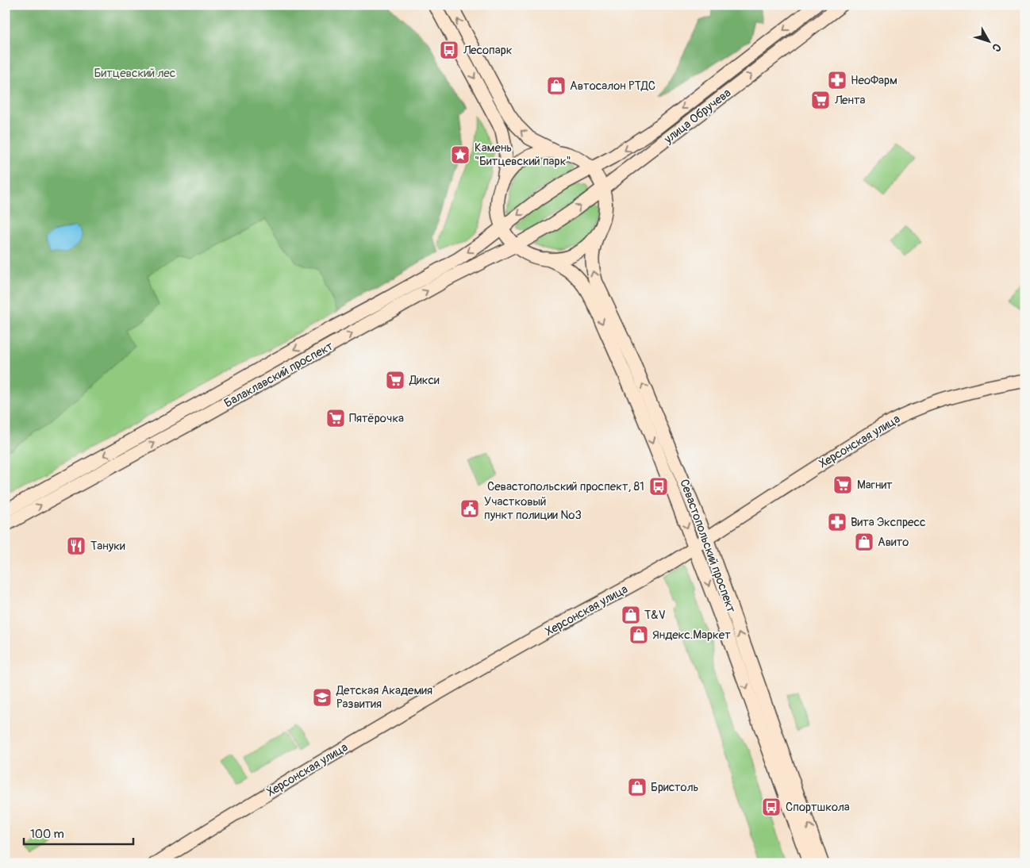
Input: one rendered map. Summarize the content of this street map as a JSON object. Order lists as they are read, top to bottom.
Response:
{
  "streets": {
    "main road": [
      "улица Обручева",
      "Балаклавский проспект",
      "Херсонская улица",
      "Севастопольский проспект"
    ]
  },
  "crossings": [
    ["улица Обручева", "Балаклавский проспект"],
    ["улица Обручева", "Севастопольский проспект"],
    ["Херсонская улица", "Севастопольский проспект"]
  ],
  "parks": ["Битцевский лес"],
  "places": {
    "bus stop": ["Лесопарк", "Севастопольский проспект, 81", "Спортшкола"],
    "pharmacy": ["НеоФарм", "Вита Экспресс"],
    "shop": [
      "Автосалон РТДС",
      "Авито",
      "T&V",
      "Яндекс.Маркет",
      "Бристоль"
    ],
    "supermarket": [
      "Лента",
      "Дикси",
      "Пятёрочка",
      "Магнит"
    ],
    "place": ["Камень \"Битцевский парк\""],
    "public building": ["Участковый пункт полиции №3"],
    "restaurant": ["Тануки"],
    "school or university": ["Детская Академия Развития"]
  },
  "scale_bar": "100 m",
  "north": "bottom right"
}
